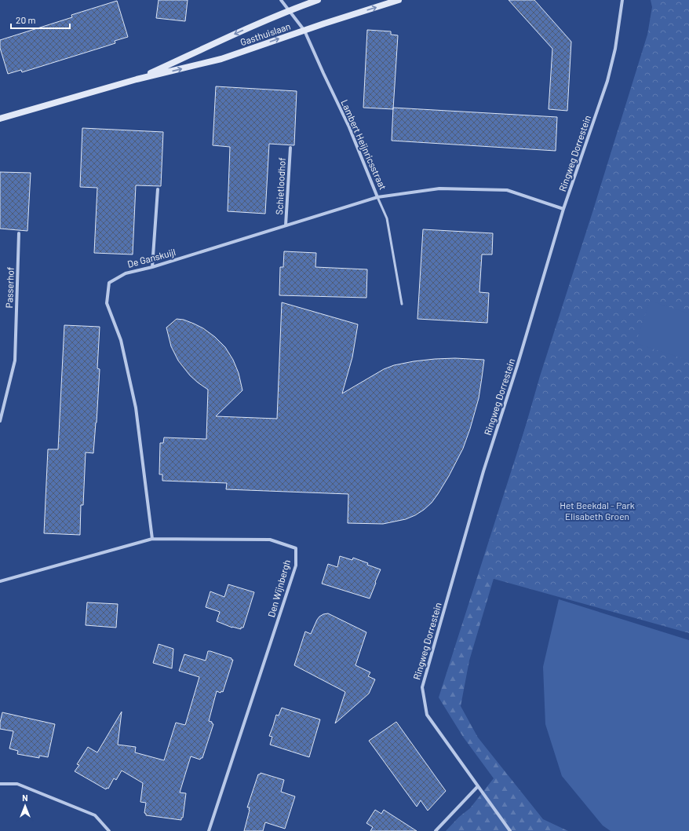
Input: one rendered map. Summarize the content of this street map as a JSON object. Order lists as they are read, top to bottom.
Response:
{
  "streets": {
    "main road": ["Gasthuislaan"],
    "street": [
      "Lambert Heijnricsstraat",
      "Ringweg Dorrestein",
      "Schietloodhof",
      "De Ganskuijl",
      "Passerhof",
      "Den Wijnbergh"
    ]
  },
  "crossings": [
    ["Gasthuislaan", "Lambert Heijnricsstraat"],
    ["Lambert Heijnricsstraat", "Ringweg Dorrestein"],
    ["Lambert Heijnricsstraat", "De Ganskuijl"],
    ["Schietloodhof", "De Ganskuijl"],
    ["De Ganskuijl", "Den Wijnbergh"]
  ],
  "parks": ["Het Beekdal - Park Elisabeth Groen"],
  "scale_bar": "20 m",
  "north": "top"
}
